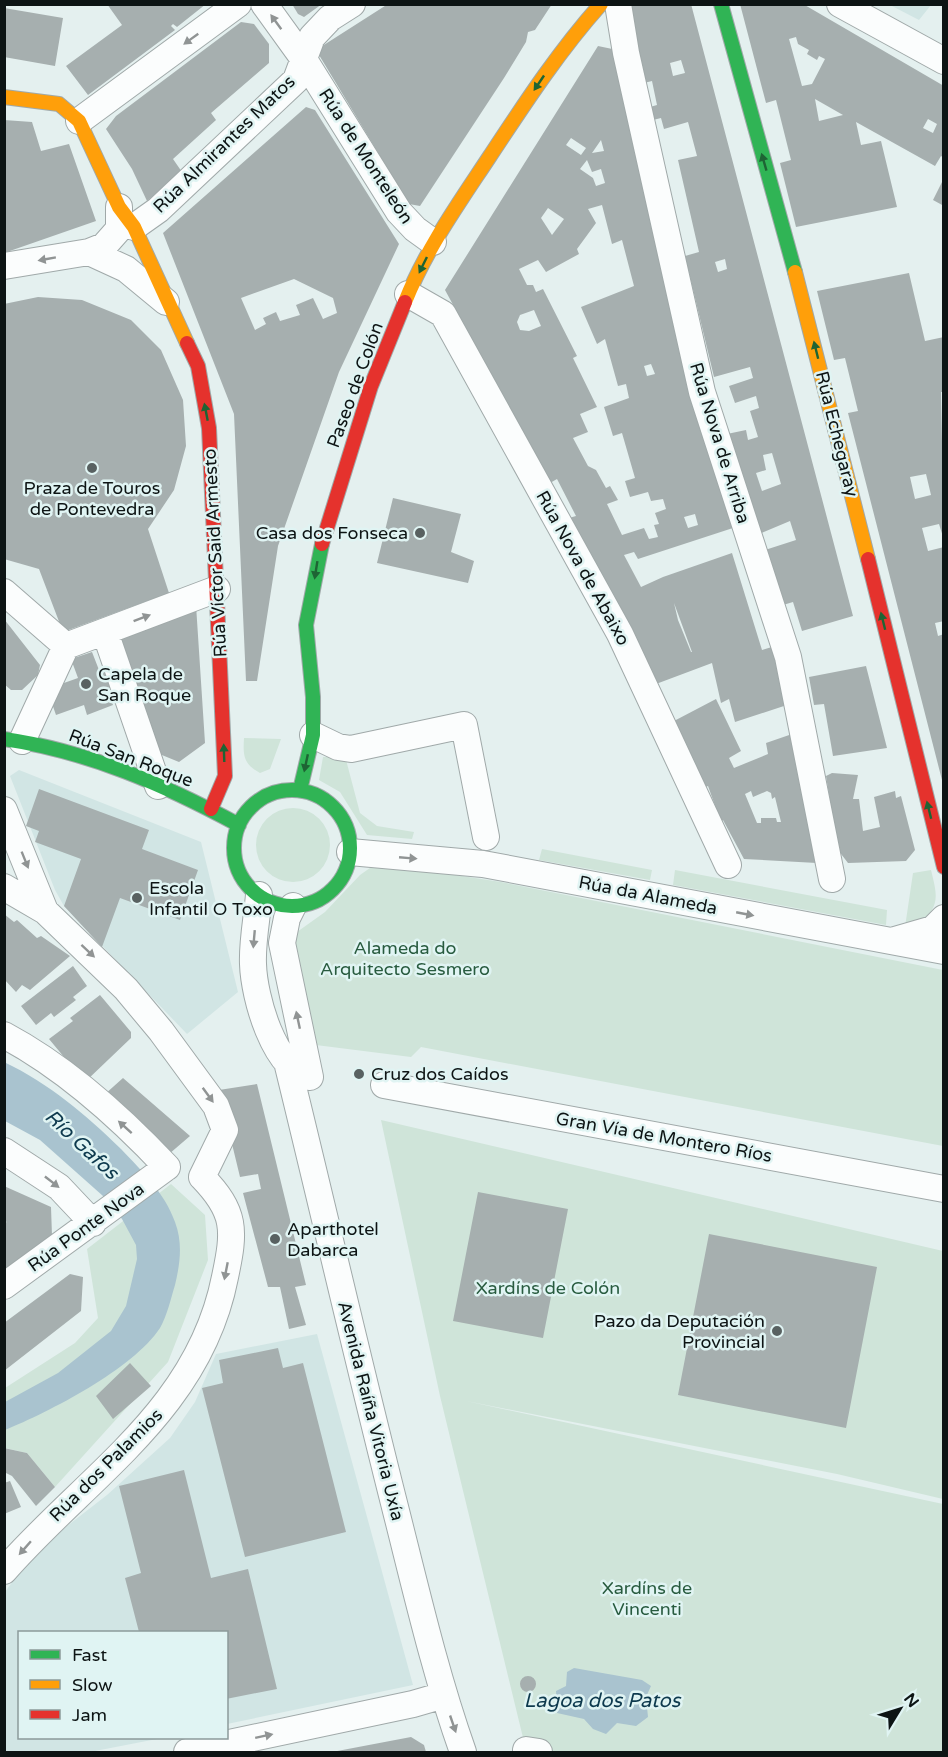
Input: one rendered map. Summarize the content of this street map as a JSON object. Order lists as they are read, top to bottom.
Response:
{
  "streets": {
    "street": [
      "Rúa Almirantes Matos",
      "Rúa de Monteleón",
      "Paseo de Colón",
      "Rúa Echegaray",
      "Rúa Nova de Arriba",
      "Rúa Víctor Said Armesto",
      "Rúa Nova de Abaixo",
      "Rúa San Roque",
      "Rúa da Alameda",
      "Gran Vía de Montero Ríos",
      "Rúa Ponte Nova",
      "Avenida Raíña Vitoria Uxía",
      "Rúa dos Palamios"
    ]
  },
  "crossings": [
    ["Rúa Almirantes Matos", "Rúa de Monteleón"],
    ["Rúa Almirantes Matos", "Rúa Víctor Said Armesto"],
    ["Rúa de Monteleón", "Paseo de Colón"],
    ["Paseo de Colón", "Rúa Nova de Abaixo"],
    ["Paseo de Colón", "Rúa San Roque"],
    ["Paseo de Colón", "Rúa da Alameda"],
    ["Paseo de Colón", "Avenida Raíña Vitoria Uxía"],
    ["Rúa Víctor Said Armesto", "Rúa San Roque"],
    ["Rúa San Roque", "Rúa da Alameda"],
    ["Rúa San Roque", "Avenida Raíña Vitoria Uxía"],
    ["Rúa da Alameda", "Avenida Raíña Vitoria Uxía"]
  ],
  "one_way": [
    "Paseo de Colón",
    "Rúa Echegaray",
    "Rúa da Alameda",
    "Rúa dos Palamios"
  ],
  "water": ["Río Gafos", "Lagoa dos Patos"],
  "parks": ["Alameda do Arquitecto Sesmero", "Xardíns de Colón", "Xardíns de Vincenti"],
  "places": [
    "Praza de Touros de Pontevedra",
    "Casa dos Fonseca",
    "Capela de San Roque",
    "Escola Infantil O Toxo",
    "Cruz dos Caídos",
    "Aparthotel Dabarca",
    "Pazo da Deputación Provincial"
  ],
  "legend": ["Fast", "Slow", "Jam"],
  "north": "top right"
}
